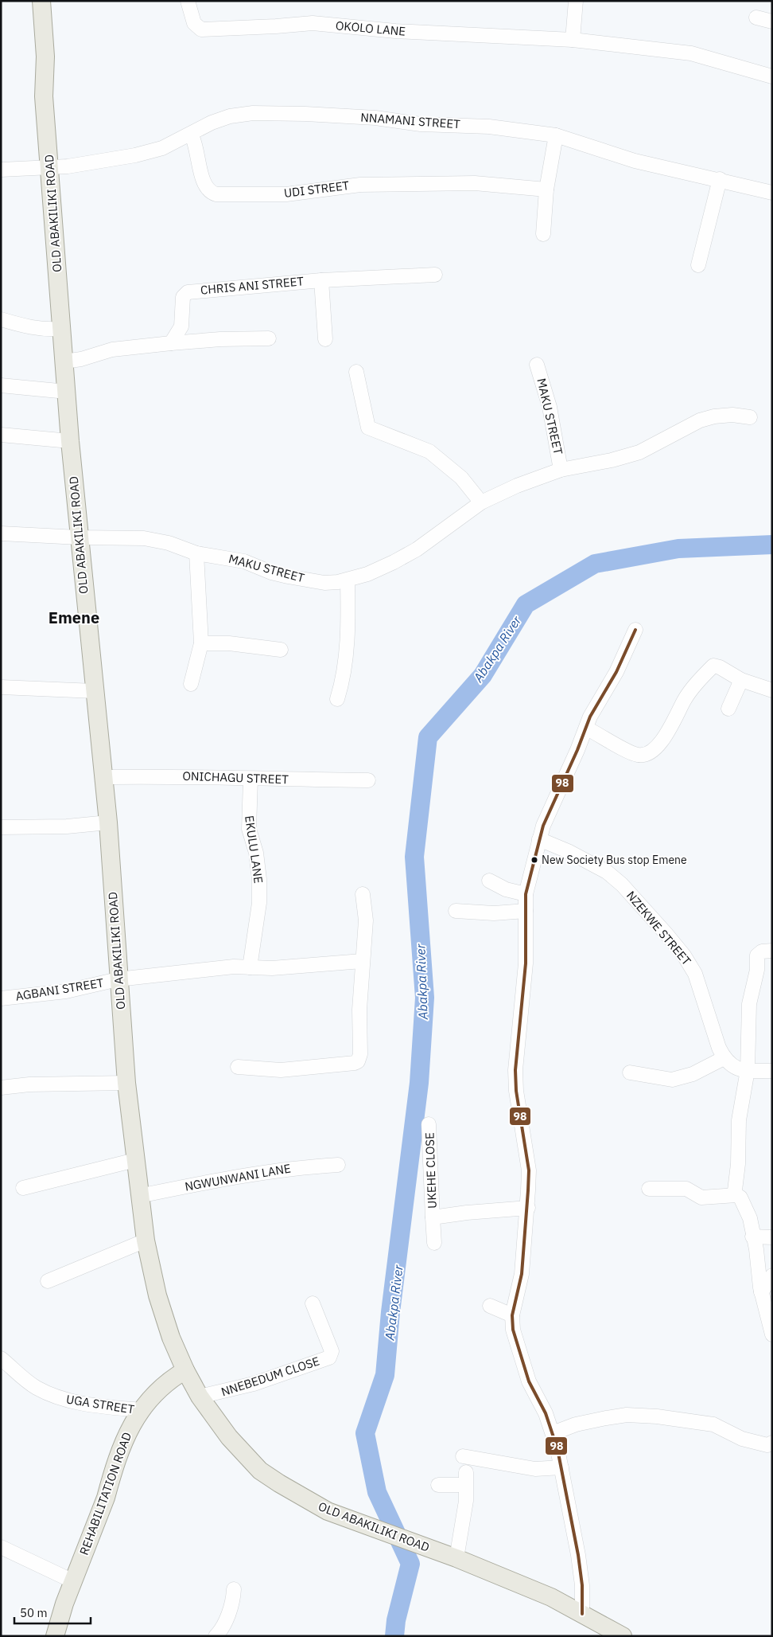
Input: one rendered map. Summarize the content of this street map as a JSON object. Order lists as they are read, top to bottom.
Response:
{
  "streets": {
    "main road": ["OLD ABAKILIKI ROAD", "REHABILITATION ROAD"],
    "street": [
      "OKOLO LANE",
      "NNAMANI STREET",
      "UDI STREET",
      "CHRIS ANI STREET",
      "MAKU STREET",
      "ONICHAGU STREET",
      "EKULU LANE",
      "NZEKWE STREET",
      "AGBANI STREET",
      "UKEHE CLOSE",
      "NGWUNWANI LANE",
      "NNEBEDUM CLOSE",
      "UGA STREET"
    ]
  },
  "crossings": [
    ["NNAMANI STREET", "UDI STREET"],
    ["NNAMANI STREET", "OLD ABAKILIKI ROAD"],
    ["OLD ABAKILIKI ROAD", "MAKU STREET"],
    ["OLD ABAKILIKI ROAD", "ONICHAGU STREET"],
    ["OLD ABAKILIKI ROAD", "AGBANI STREET"],
    ["OLD ABAKILIKI ROAD", "NGWUNWANI LANE"],
    ["OLD ABAKILIKI ROAD", "NNEBEDUM CLOSE"],
    ["OLD ABAKILIKI ROAD", "REHABILITATION ROAD"],
    ["ONICHAGU STREET", "EKULU LANE"],
    ["UGA STREET", "REHABILITATION ROAD"]
  ],
  "districts": ["Emene"],
  "water": ["Abakpa River"],
  "places": ["New Society Bus stop Emene"],
  "lines": ["transit line 98"],
  "scale_bar": "50 m"
}
